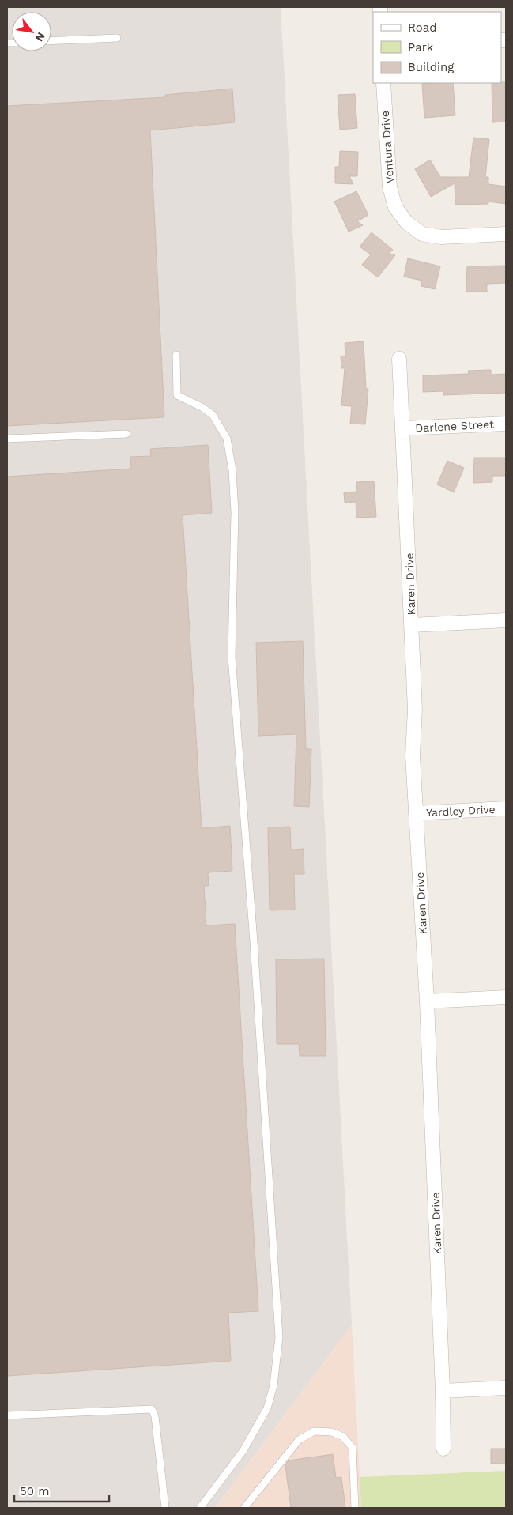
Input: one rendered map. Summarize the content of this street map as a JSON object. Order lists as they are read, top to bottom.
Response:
{
  "streets": {
    "street": [
      "Ventura Drive",
      "Darlene Street",
      "Karen Drive",
      "Yardley Drive"
    ]
  },
  "crossings": [
    ["Darlene Street", "Karen Drive"],
    ["Karen Drive", "Yardley Drive"]
  ],
  "legend": ["Road", "Park", "Building"],
  "scale_bar": "50 m",
  "north": "bottom right"
}
